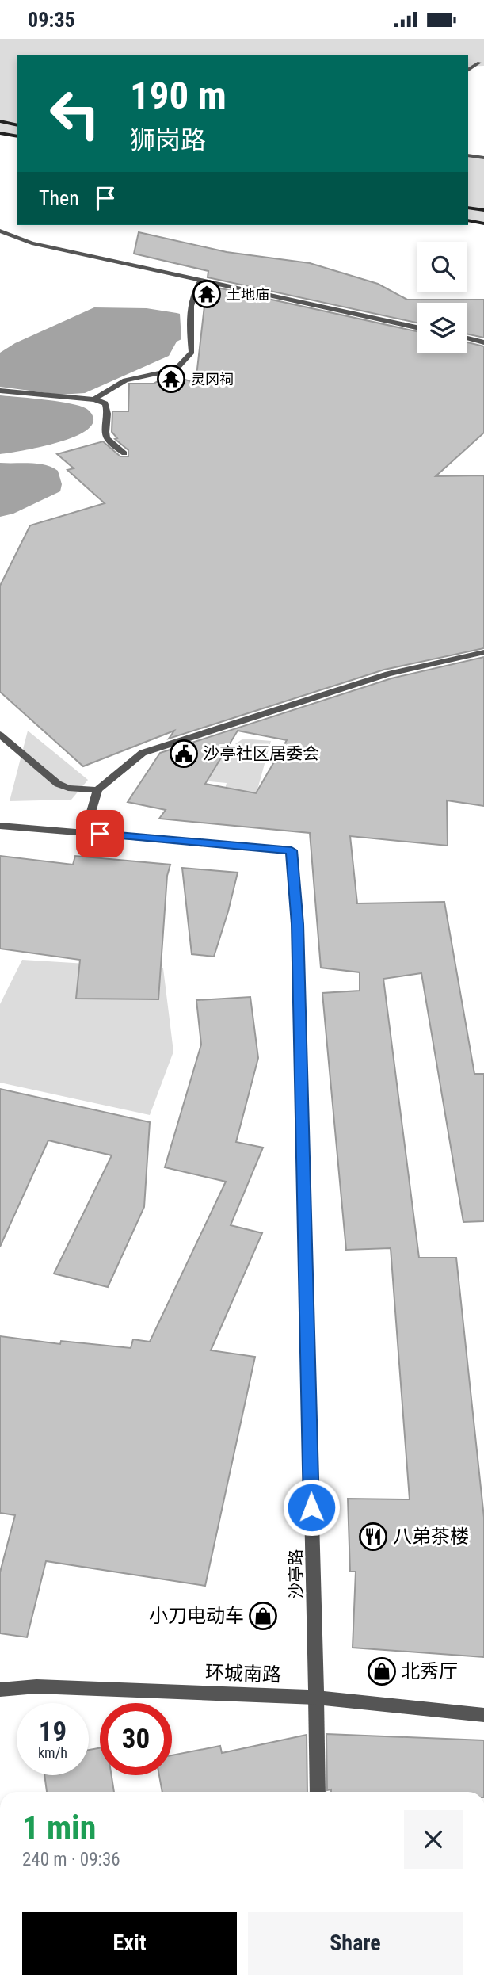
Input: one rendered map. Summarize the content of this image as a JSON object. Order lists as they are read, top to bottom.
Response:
{
  "streets": {
    "street": ["沙亭路", "环城南路"]
  },
  "crossings": [
    ["沙亭路", "环城南路"]
  ],
  "places": {
    "temple": ["土地庙", "灵冈祠"],
    "public building": ["沙亭社区居委会"],
    "restaurant": ["八弟茶楼"],
    "shop": ["小刀电动车", "北秀厅"]
  },
  "page": {
    "status": "09:35",
    "turn": ["190 m", "狮岗路"],
    "then": "Then",
    "speed": "19 km/h",
    "limit": "30",
    "heading": ["1 min", "240 m · 09:36"],
    "buttons": ["Exit", "Share"]
  }
}
